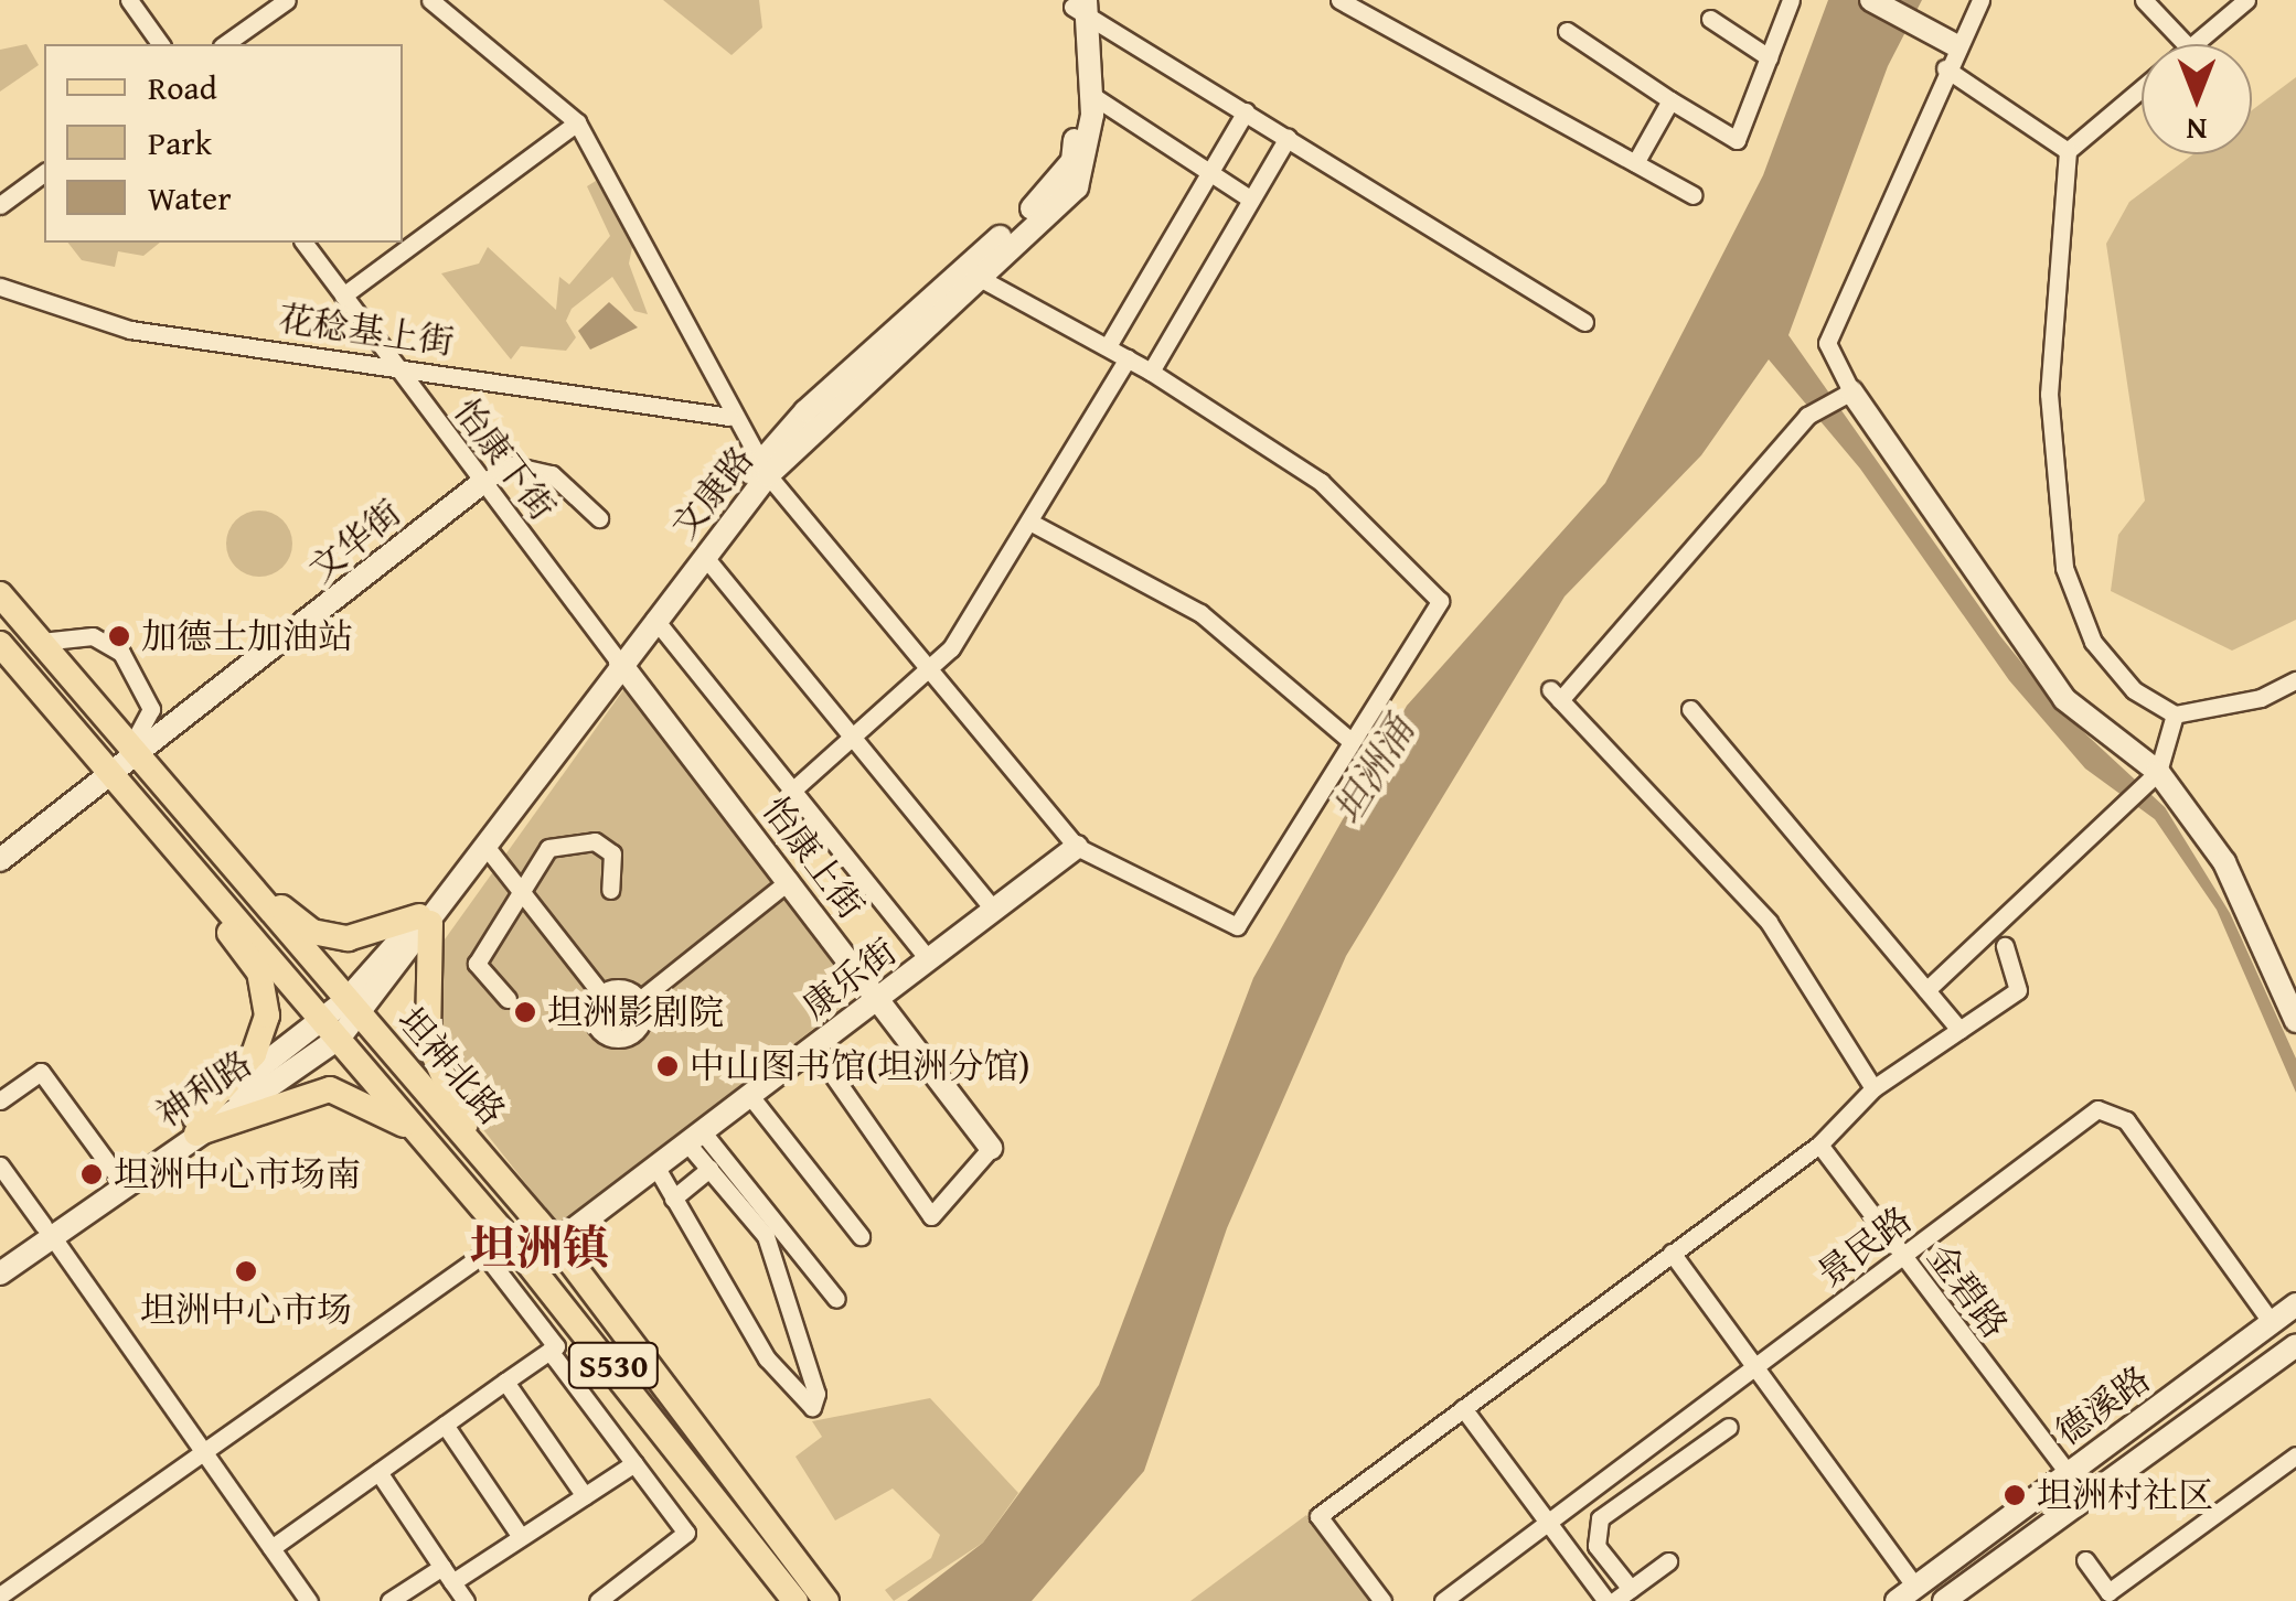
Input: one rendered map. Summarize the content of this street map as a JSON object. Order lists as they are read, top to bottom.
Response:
{
  "streets": {
    "main road": ["坦神北路", "S530"],
    "street": [
      "花稔基上街",
      "怡康下街",
      "文康路",
      "文华街",
      "怡康上街",
      "康乐街",
      "神利路",
      "景民路",
      "金碧路",
      "德溪路"
    ]
  },
  "crossings": [
    ["花稔基上街", "怡康下街"],
    ["怡康下街", "文康路"],
    ["怡康下街", "文华街"],
    ["怡康下街", "怡康上街"],
    ["文康路", "怡康上街"],
    ["文康路", "神利路"],
    ["文华街", "坦神北路"],
    ["怡康上街", "康乐街"],
    ["康乐街", "坦神北路"],
    ["坦神北路", "神利路"],
    ["景民路", "金碧路"],
    ["景民路", "德溪路"],
    ["金碧路", "德溪路"]
  ],
  "districts": ["坦洲镇"],
  "water": ["坦洲涌"],
  "places": [
    "加德士加油站",
    "坦洲影剧院",
    "中山图书馆(坦洲分馆)",
    "坦洲中心市场南",
    "坦洲中心市场",
    "坦洲村社区"
  ],
  "legend": ["Road", "Park", "Water"],
  "north": "bottom"
}
